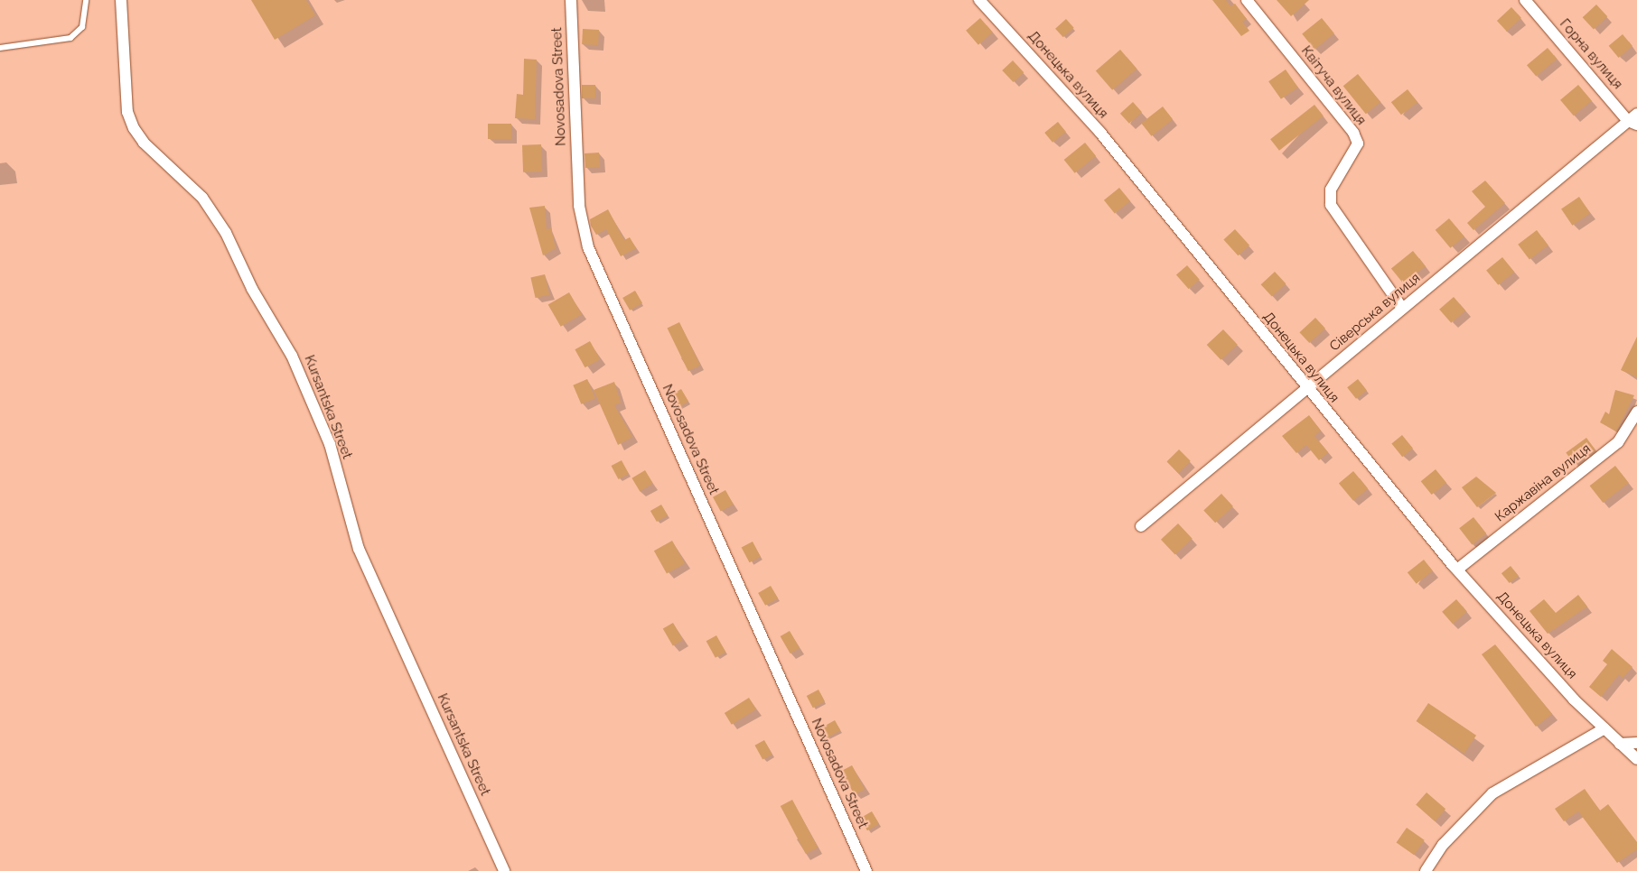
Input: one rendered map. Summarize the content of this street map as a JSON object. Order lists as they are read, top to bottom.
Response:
{
  "streets": {
    "street": [
      "Горна вулиця",
      "Донецька вулиця",
      "Квітуча вулиця",
      "Novosadova Street",
      "Сіверська вулиця",
      "Kursantska Street",
      "Каржавіна вулиця"
    ]
  },
  "crossings": [
    ["Горна вулиця", "Сіверська вулиця"],
    ["Донецька вулиця", "Сіверська вулиця"],
    ["Донецька вулиця", "Каржавіна вулиця"],
    ["Квітуча вулиця", "Сіверська вулиця"]
  ]
}
